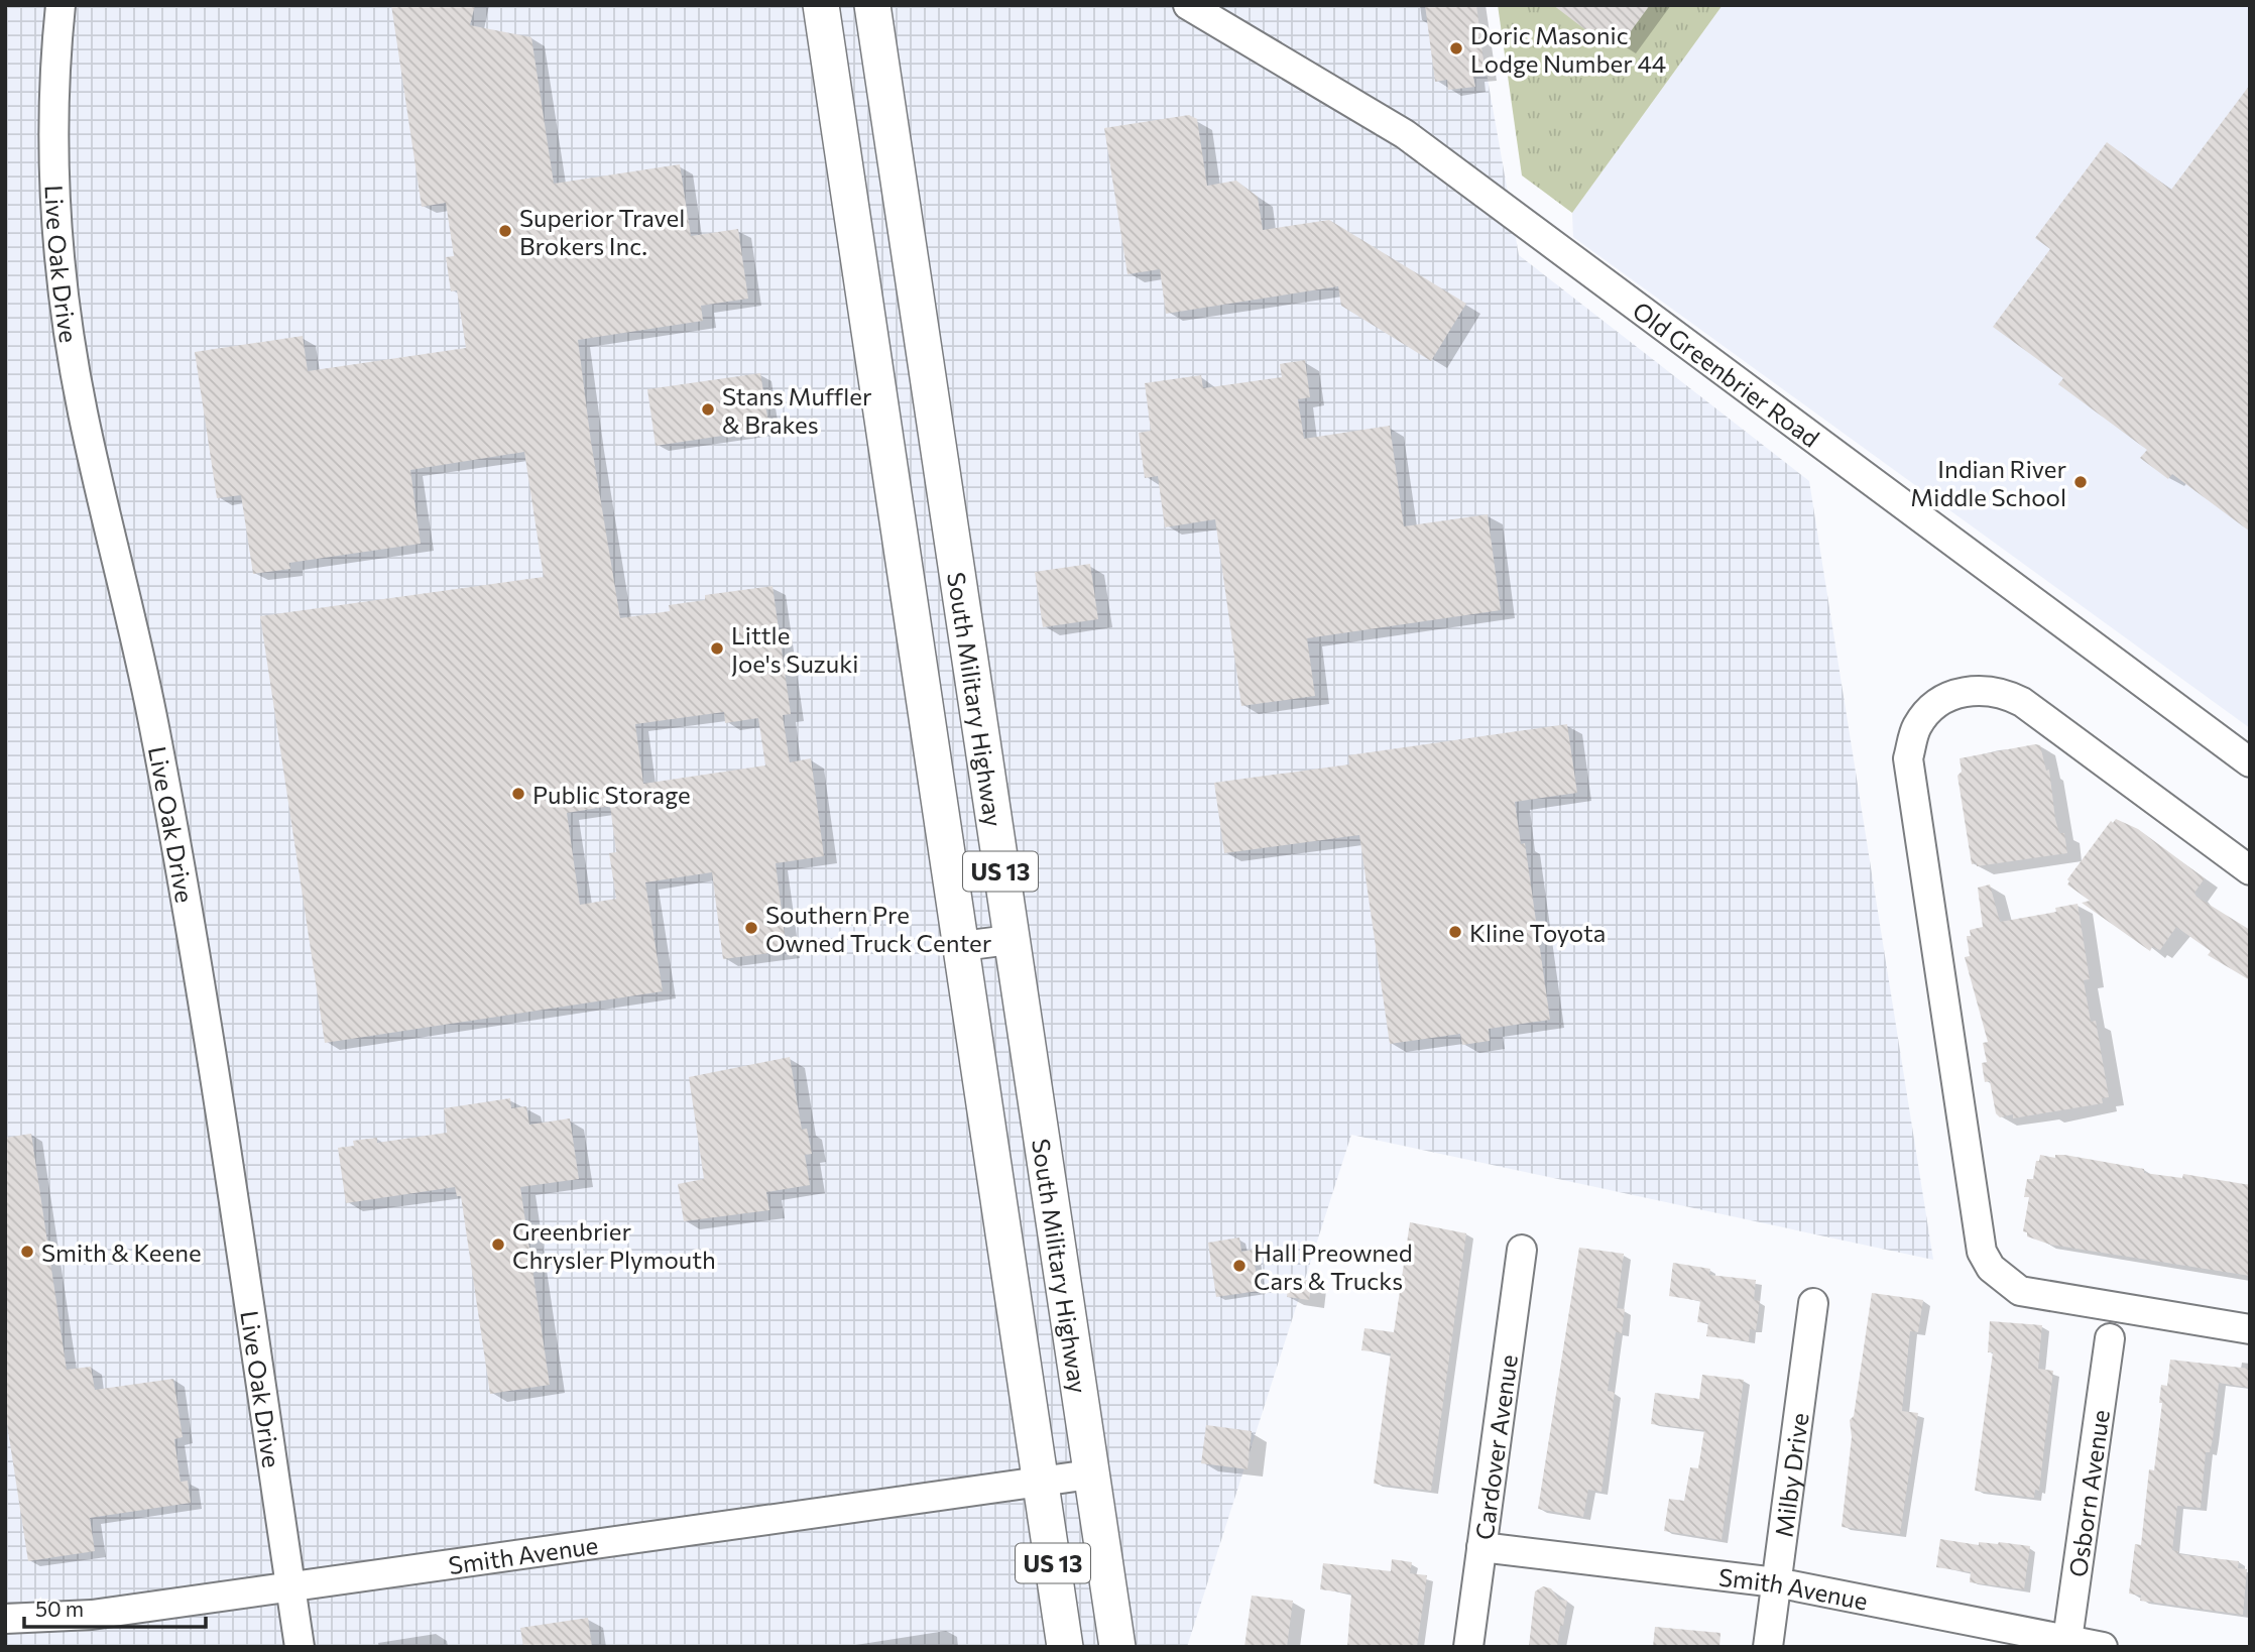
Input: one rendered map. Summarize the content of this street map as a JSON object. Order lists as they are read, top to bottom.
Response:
{
  "streets": {
    "main road": ["South Military Highway", "US 13"],
    "street": [
      "Live Oak Drive",
      "Old Greenbrier Road",
      "Cardover Avenue",
      "Milby Drive",
      "Osborn Avenue",
      "Smith Avenue"
    ]
  },
  "crossings": [
    ["Live Oak Drive", "Smith Avenue"],
    ["South Military Highway", "Smith Avenue"],
    ["Cardover Avenue", "Smith Avenue"],
    ["Milby Drive", "Smith Avenue"],
    ["Osborn Avenue", "Smith Avenue"]
  ],
  "places": [
    "Doric Masonic Lodge Number 44",
    "Superior Travel Brokers Inc.",
    "Stans Muffler & Brakes",
    "Indian River Middle School",
    "Little Joe's Suzuki",
    "Public Storage",
    "Southern Pre Owned Truck Center",
    "Kline Toyota",
    "Greenbrier Chrysler Plymouth",
    "Smith & Keene",
    "Hall Preowned Cars & Trucks"
  ],
  "scale_bar": "50 m"
}
